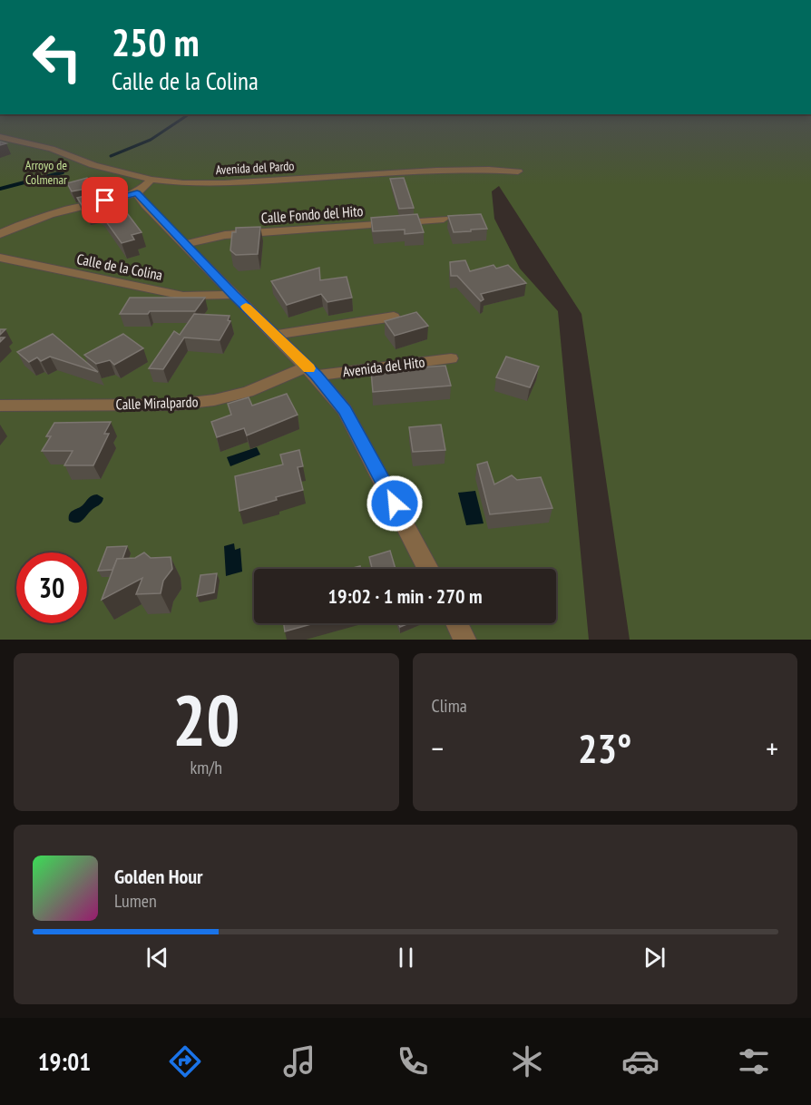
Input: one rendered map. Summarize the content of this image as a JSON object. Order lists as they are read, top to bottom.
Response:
{
  "streets": {
    "street": [
      "Avenida del Pardo",
      "Calle Fondo del Hito",
      "Calle de la Colina",
      "Avenida del Hito",
      "Calle Miralpardo"
    ]
  },
  "crossings": [
    ["Calle Fondo del Hito", "Avenida del Hito"],
    ["Calle de la Colina", "Avenida del Hito"],
    ["Avenida del Hito", "Calle Miralpardo"]
  ],
  "parks": ["Arroyo de Colmenar"],
  "page": {
    "turn": ["250 m", "Calle de la Colina"],
    "limit": "30",
    "trip": "19:02 · 1 min · 270 m",
    "tile": [
      ["20", "km/h"],
      "Clima"
    ],
    "heat": ["−", "23°", "+"],
    "song": ["Golden Hour", "Lumen"],
    "tabs": "19:01"
  }
}
